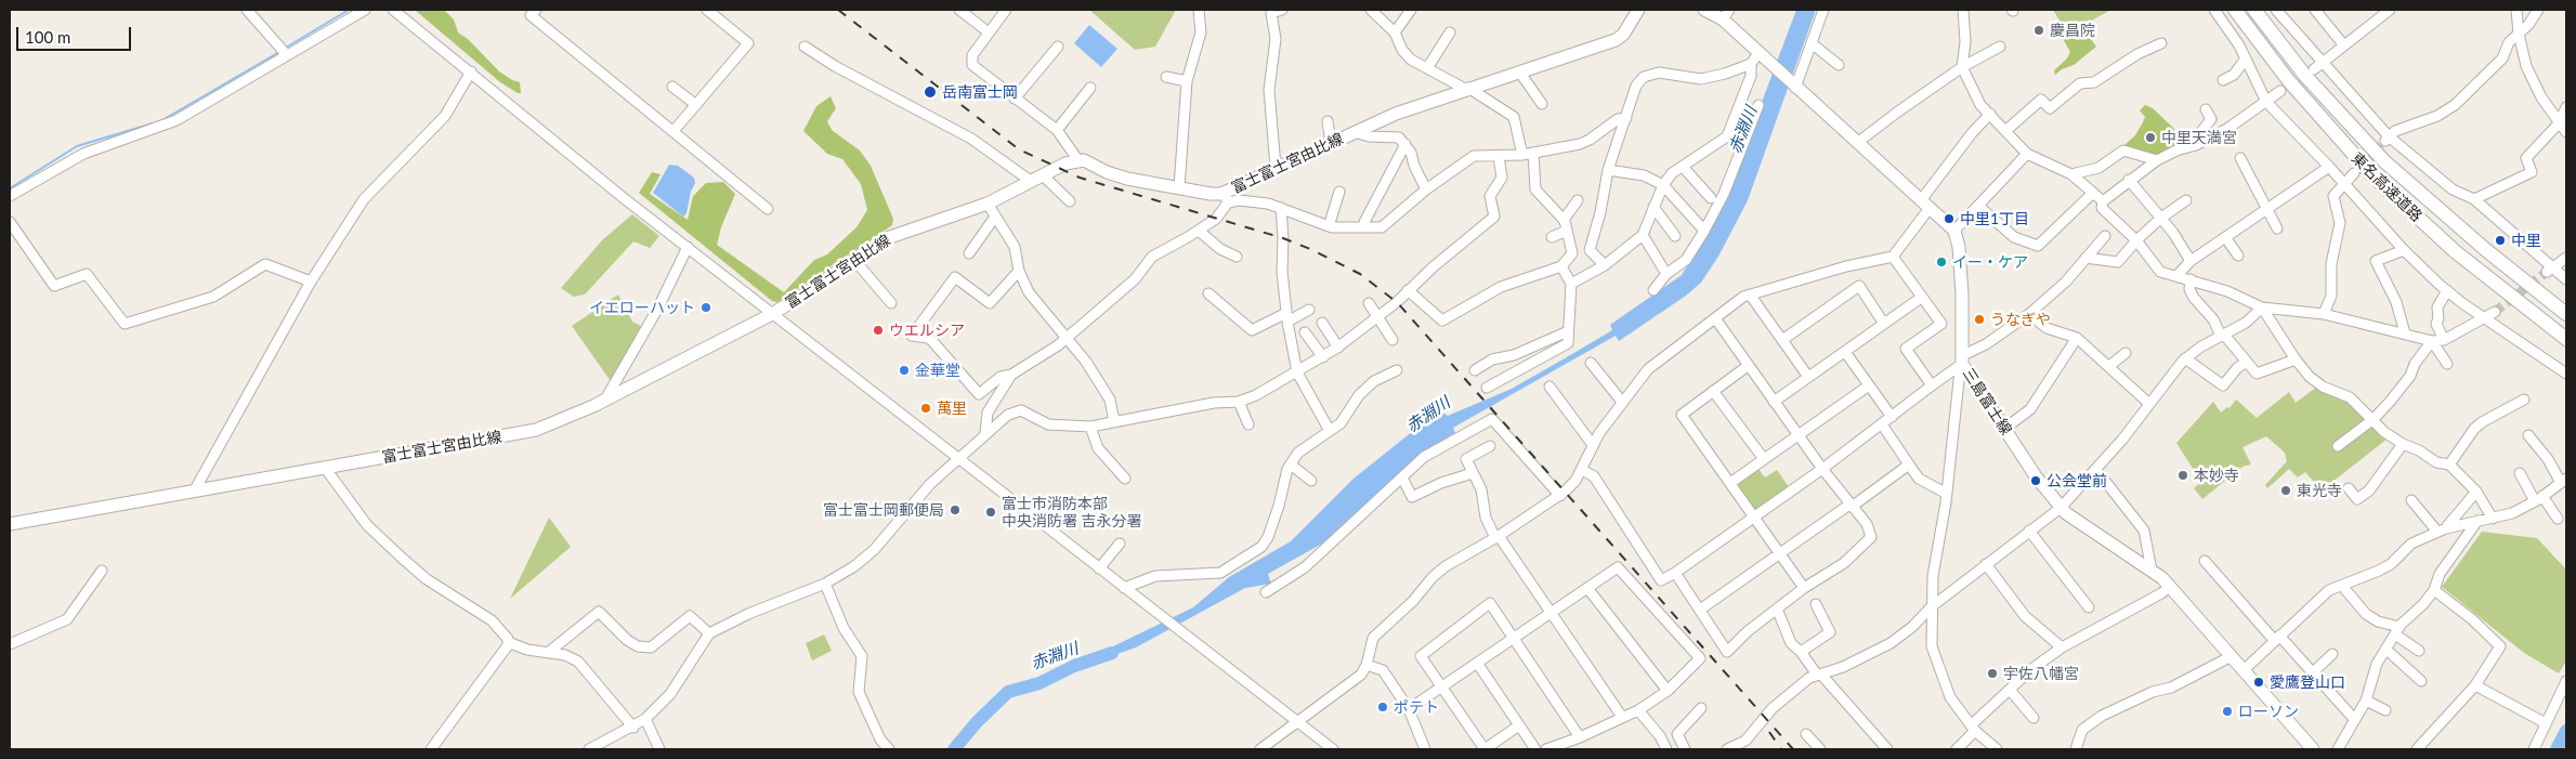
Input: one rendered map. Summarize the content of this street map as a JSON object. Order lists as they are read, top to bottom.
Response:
{
  "streets": {
    "highway": ["東名高速道路"],
    "main road": ["富士富士宮由比線", "三島富士線"]
  },
  "water": ["赤淵川"],
  "places": [
    "慶昌院",
    "岳南富士岡",
    "中里天満宮",
    "中里1丁目",
    "中里",
    "イー・ケア",
    "イエローハット",
    "うなぎや",
    "ウエルシア",
    "金華堂",
    "萬里",
    "本妙寺",
    "公会堂前",
    "東光寺",
    "富士富士岡郵便局",
    "富士市消防本部 中央消防署 吉永分署",
    "宇佐八幡宮",
    "愛鷹登山口",
    "ポテト",
    "ローソン"
  ],
  "scale_bar": "100 m"
}
